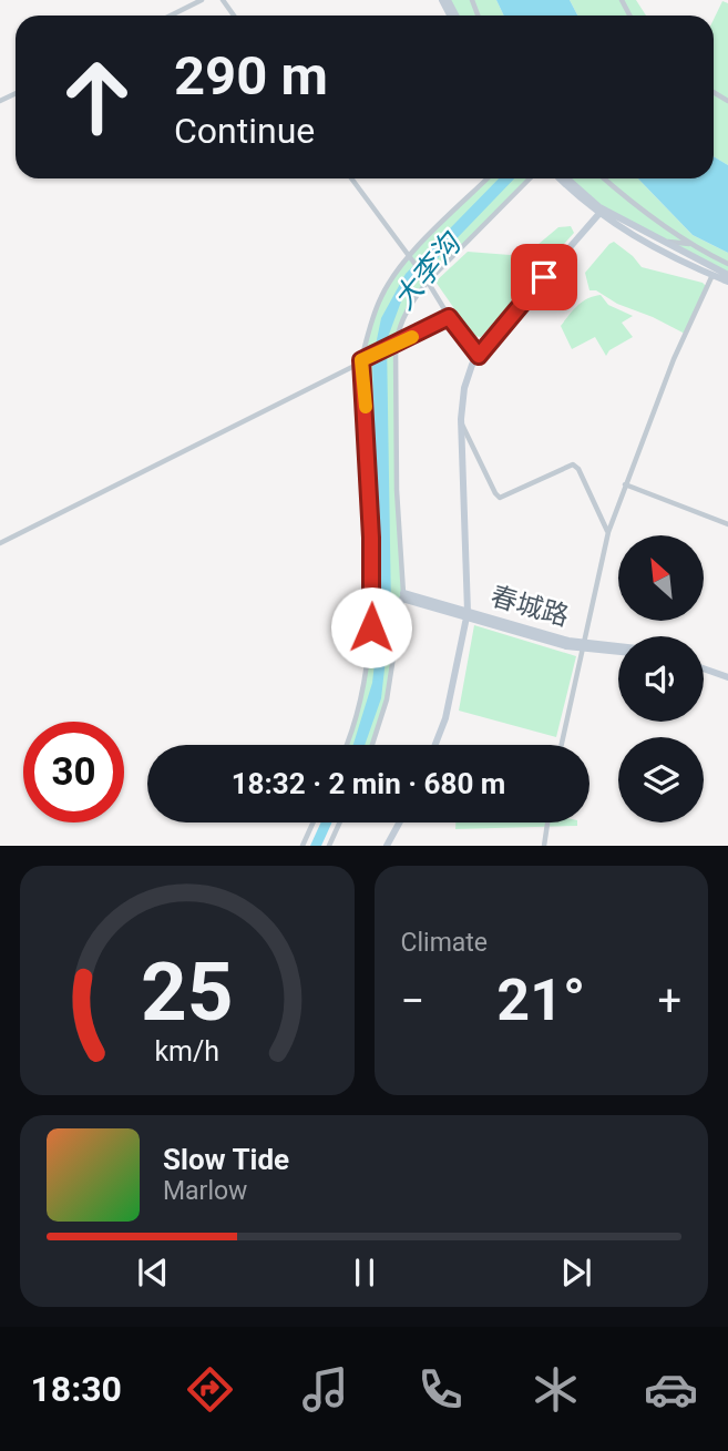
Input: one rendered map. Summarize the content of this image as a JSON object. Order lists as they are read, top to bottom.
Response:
{
  "streets": {
    "street": ["春城路"]
  },
  "water": ["大李沟"],
  "north": "top left",
  "page": {
    "turn": ["290 m", "Continue"],
    "limit": "30",
    "trip": "18:32 · 2 min · 680 m",
    "tile": "Climate",
    "heat": ["−", "21°", "+"],
    "song": ["Slow Tide", "Marlow"],
    "tabs": "18:30",
    "gauge": ["25", "km/h"]
  }
}
